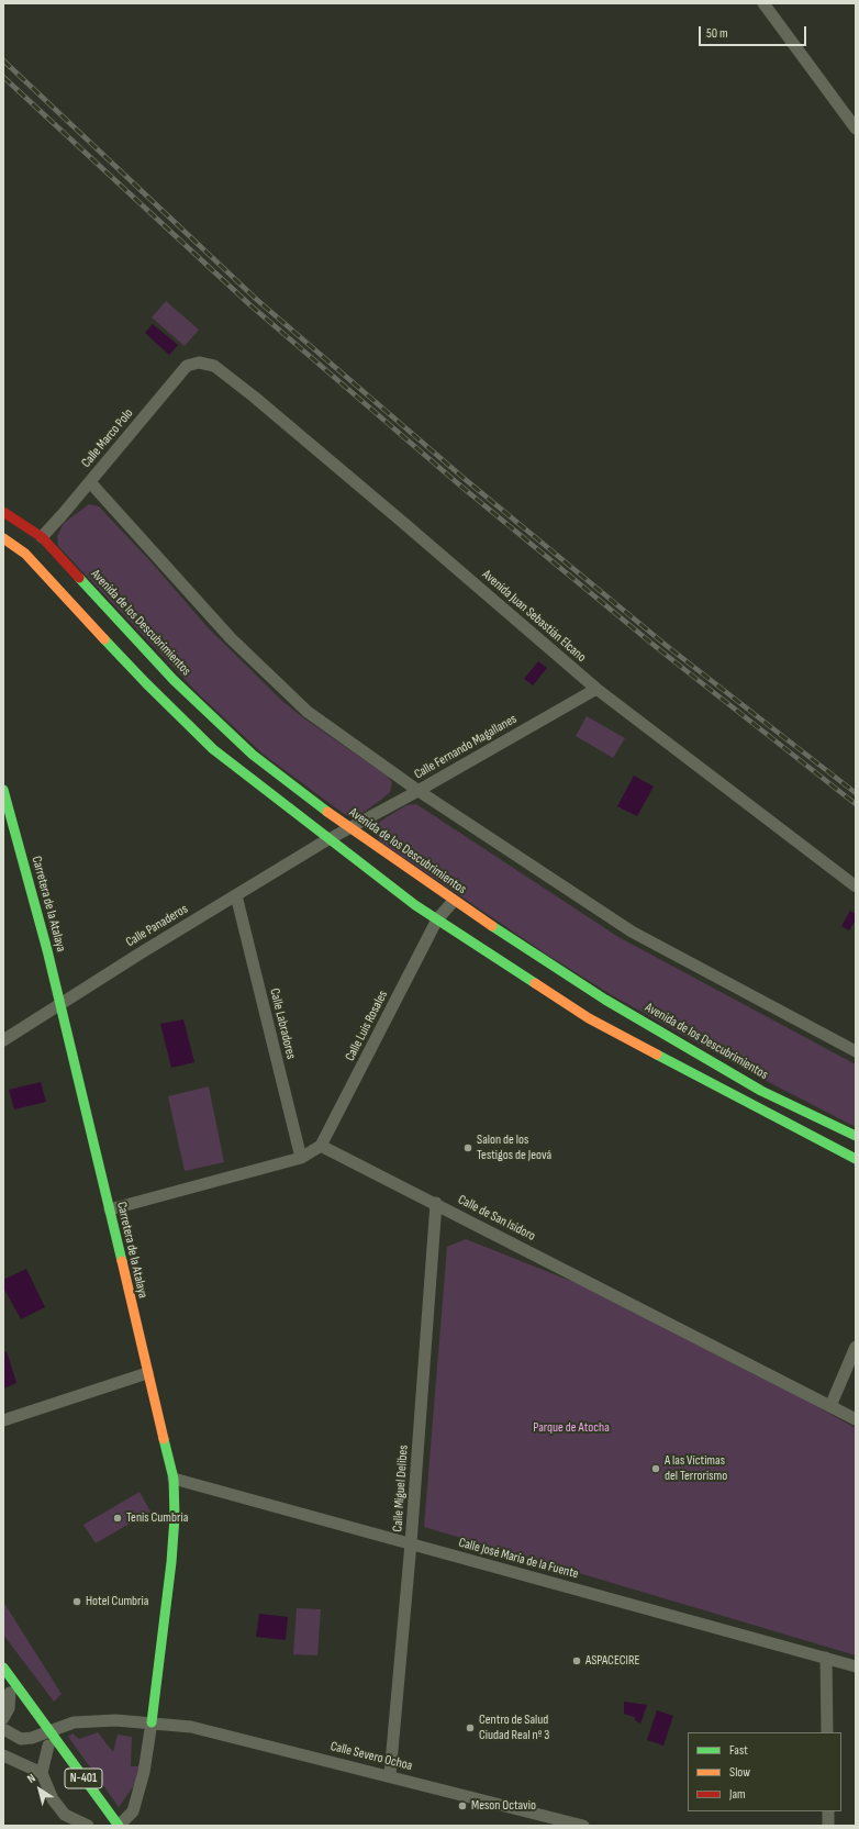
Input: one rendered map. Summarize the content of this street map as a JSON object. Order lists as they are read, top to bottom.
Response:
{
  "streets": {
    "main road": ["Avenida de los Descubrimientos", "Carretera de la Atalaya", "N-401"],
    "street": [
      "Calle Marco Polo",
      "Avenida Juan Sebastián Elcano",
      "Calle Fernando Magallanes",
      "Calle Panaderos",
      "Calle Labradores",
      "Calle Luis Rosales",
      "Calle de San Isidoro",
      "Calle Miguel Delibes",
      "Calle José María de la Fuente",
      "Calle Severo Ochoa"
    ]
  },
  "crossings": [
    ["Calle Marco Polo", "Avenida Juan Sebastián Elcano"],
    ["Calle Marco Polo", "Avenida de los Descubrimientos"],
    ["Avenida Juan Sebastián Elcano", "Calle Fernando Magallanes"],
    ["Avenida de los Descubrimientos", "Calle Fernando Magallanes"],
    ["Avenida de los Descubrimientos", "Calle Luis Rosales"],
    ["Calle Fernando Magallanes", "Calle Panaderos"],
    ["Carretera de la Atalaya", "Calle Panaderos"],
    ["Carretera de la Atalaya", "Calle José María de la Fuente"],
    ["Carretera de la Atalaya", "Calle Severo Ochoa"],
    ["Calle Panaderos", "Calle Labradores"],
    ["Calle Luis Rosales", "Calle de San Isidoro"],
    ["Calle de San Isidoro", "Calle Miguel Delibes"],
    ["Calle Miguel Delibes", "Calle José María de la Fuente"],
    ["Calle Miguel Delibes", "Calle Severo Ochoa"],
    ["Calle Severo Ochoa", "N-401"]
  ],
  "parks": ["Parque de Atocha"],
  "places": [
    "Salon de los Testigos de Jeová",
    "A las Víctimas del Terrorismo",
    "Tenis Cumbria",
    "Hotel Cumbria",
    "ASPACECIRE",
    "Centro de Salud Ciudad Real nº 3",
    "Meson Octavio"
  ],
  "legend": ["Fast", "Slow", "Jam"],
  "scale_bar": "50 m",
  "north": "top left"
}
